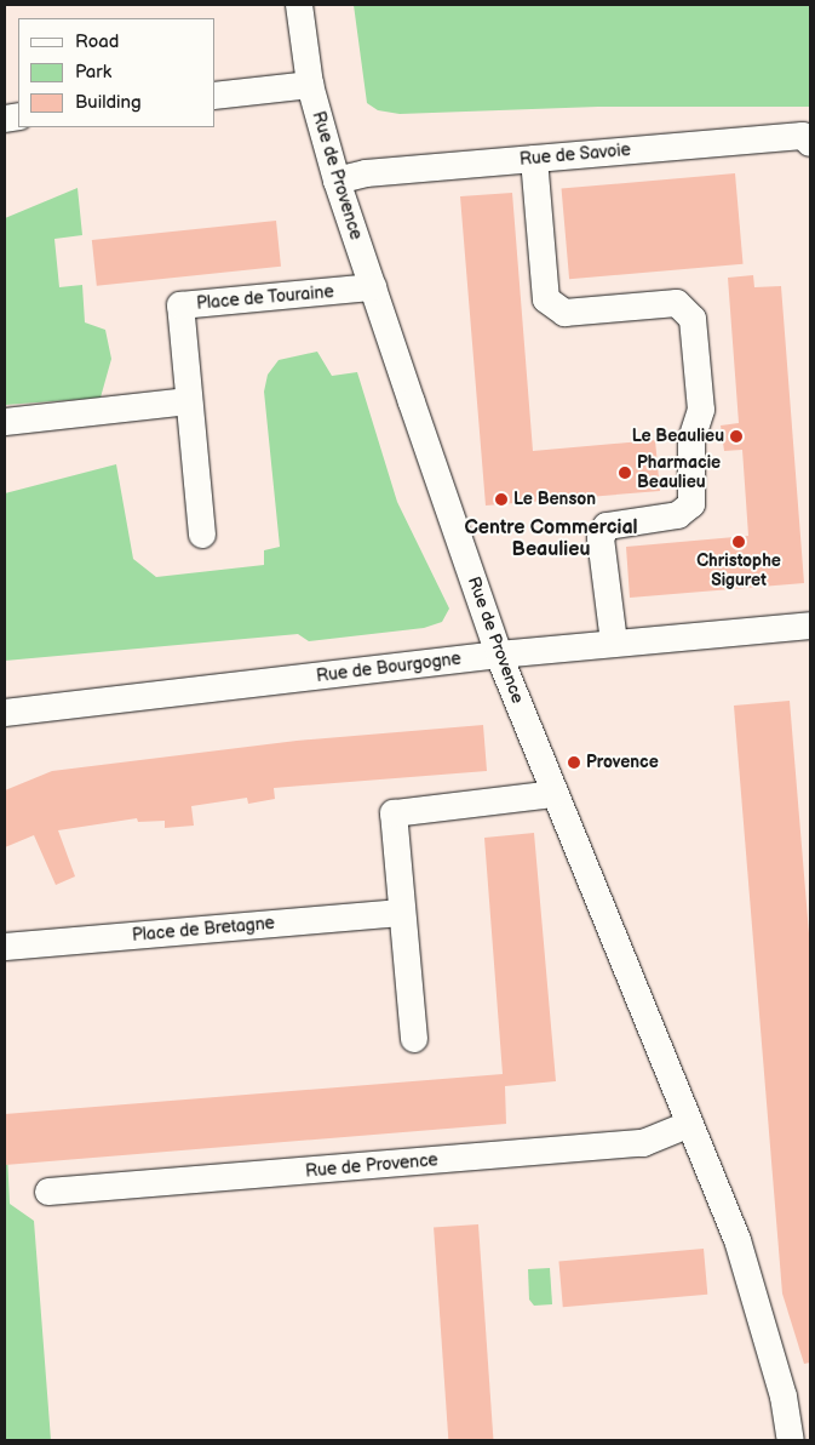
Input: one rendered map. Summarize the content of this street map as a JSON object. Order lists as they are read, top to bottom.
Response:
{
  "streets": {
    "street": [
      "Rue de Savoie",
      "Rue de Provence",
      "Place de Touraine",
      "Rue de Bourgogne",
      "Place de Bretagne"
    ]
  },
  "crossings": [
    ["Rue de Savoie", "Rue de Provence"],
    ["Rue de Provence", "Place de Touraine"],
    ["Rue de Provence", "Rue de Bourgogne"]
  ],
  "districts": ["Centre Commercial Beaulieu"],
  "places": [
    "Le Beaulieu",
    "Pharmacie Beaulieu",
    "Le Benson",
    "Christophe Siguret",
    "Provence"
  ],
  "legend": ["Road", "Park", "Building"]
}
